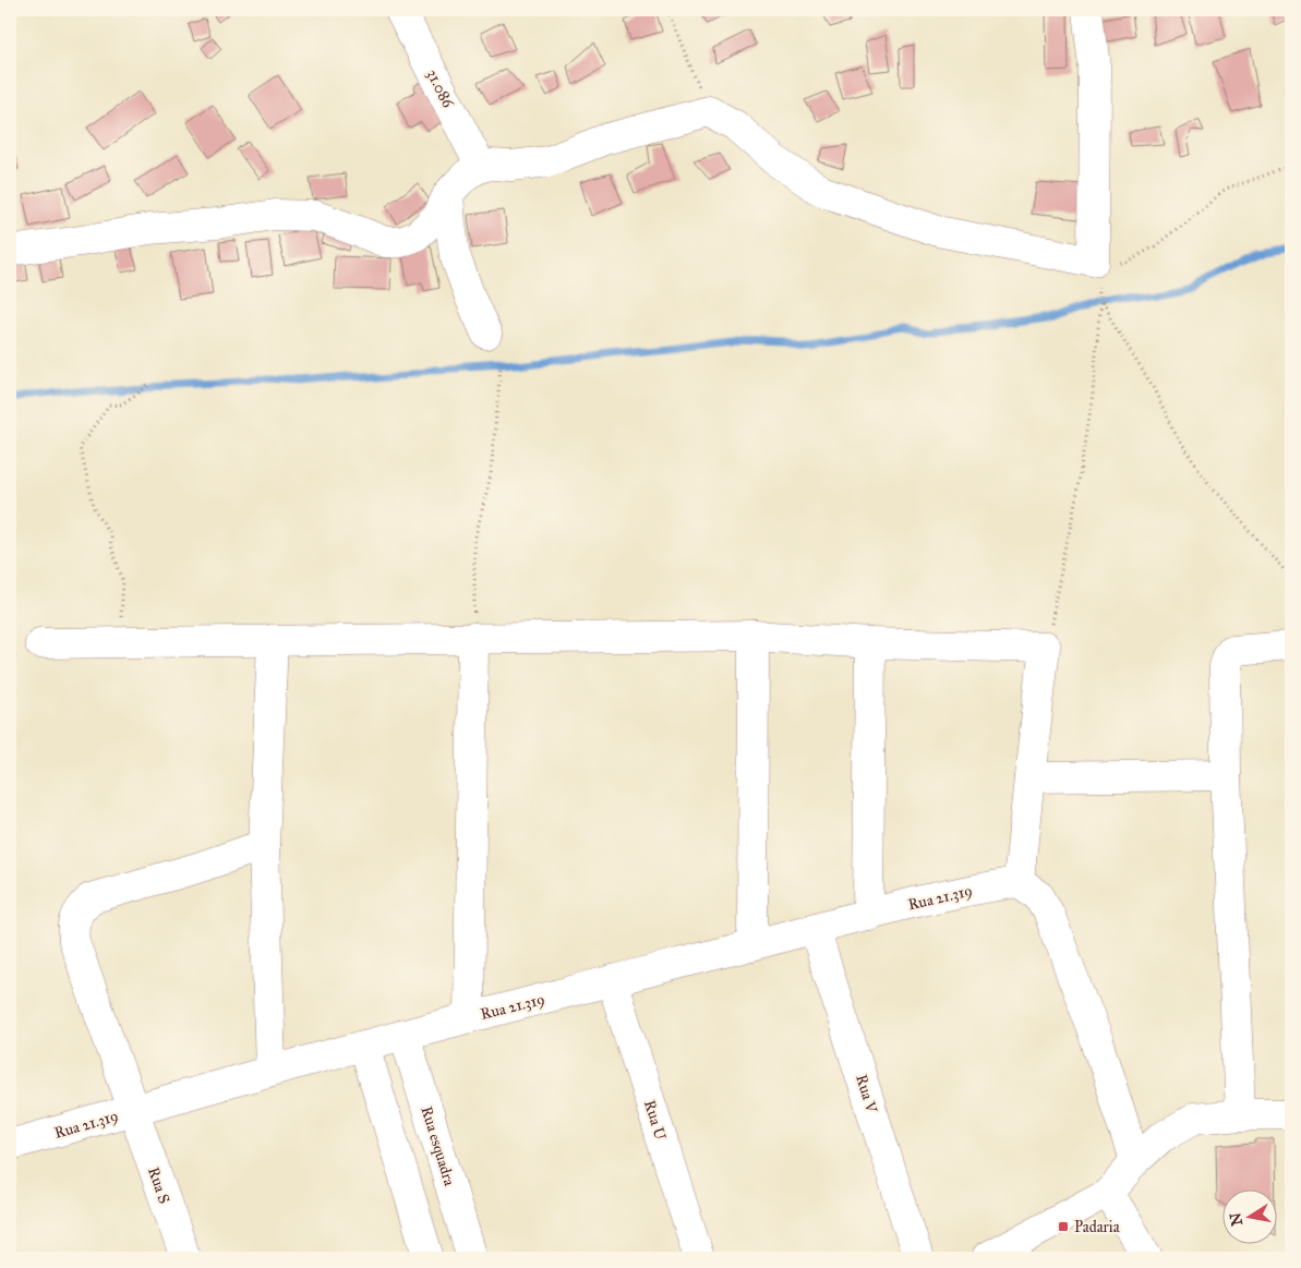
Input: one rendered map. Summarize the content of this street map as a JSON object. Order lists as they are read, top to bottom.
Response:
{
  "streets": {
    "street": [
      "31.086",
      "Rua 21.319",
      "Rua V",
      "Rua U",
      "Rua esquadra",
      "Rua S"
    ]
  },
  "crossings": [
    ["Rua 21.319", "Rua V"],
    ["Rua 21.319", "Rua U"],
    ["Rua 21.319", "Rua esquadra"],
    ["Rua 21.319", "Rua S"]
  ],
  "places": {
    "transit": ["Padaria"]
  },
  "north": "left"
}
